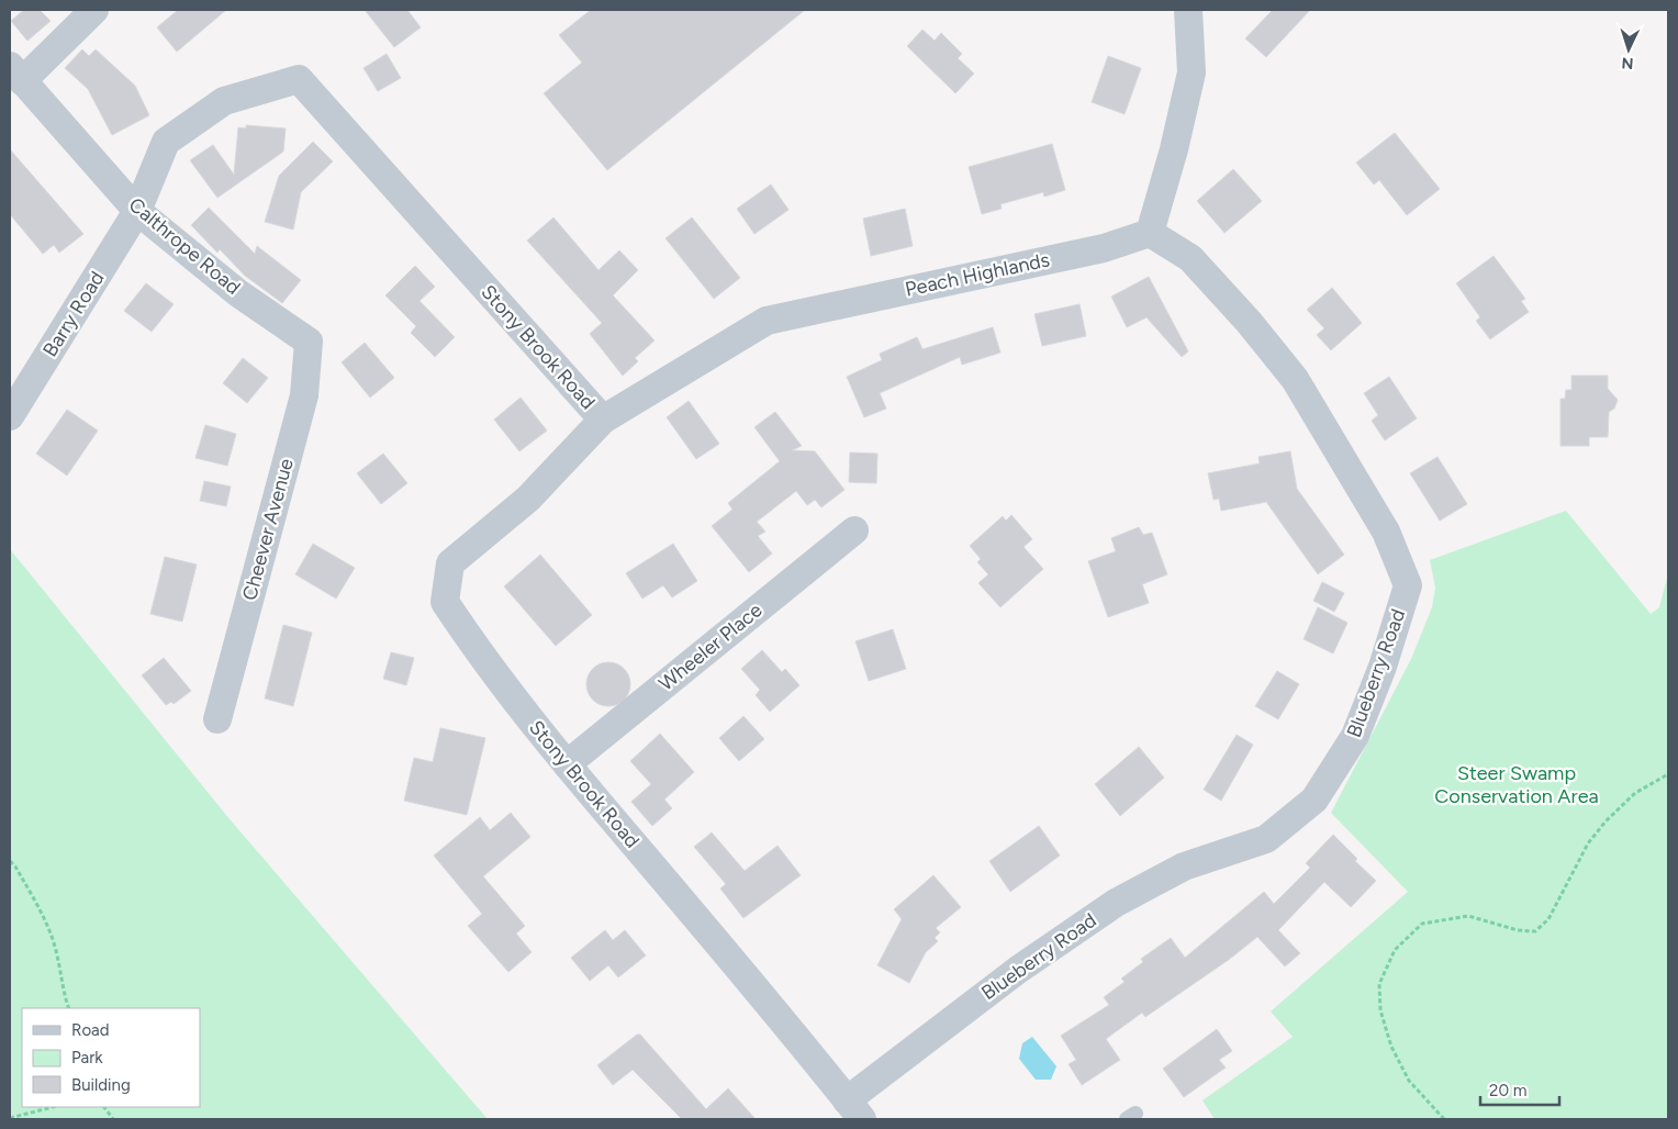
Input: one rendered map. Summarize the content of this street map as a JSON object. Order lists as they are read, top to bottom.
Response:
{
  "streets": {
    "street": [
      "Calthrope Road",
      "Peach Highlands",
      "Barry Road",
      "Stony Brook Road",
      "Cheever Avenue",
      "Wheeler Place",
      "Blueberry Road"
    ]
  },
  "crossings": [
    ["Calthrope Road", "Barry Road"],
    ["Calthrope Road", "Stony Brook Road"],
    ["Calthrope Road", "Cheever Avenue"],
    ["Peach Highlands", "Stony Brook Road"],
    ["Peach Highlands", "Blueberry Road"],
    ["Barry Road", "Stony Brook Road"],
    ["Stony Brook Road", "Wheeler Place"],
    ["Stony Brook Road", "Blueberry Road"]
  ],
  "parks": ["Steer Swamp Conservation Area"],
  "legend": ["Road", "Park", "Building"],
  "scale_bar": "20 m",
  "north": "bottom"
}
